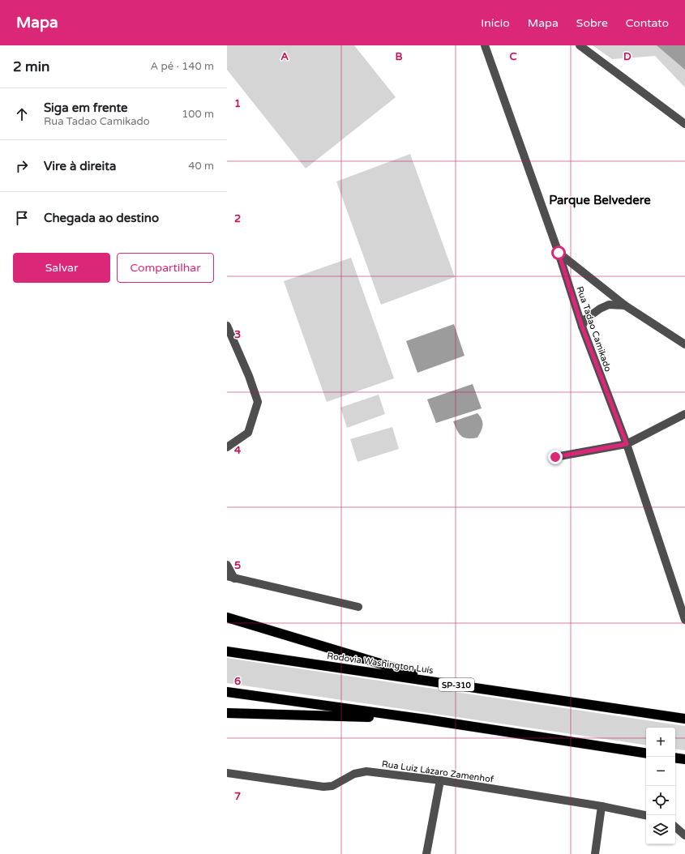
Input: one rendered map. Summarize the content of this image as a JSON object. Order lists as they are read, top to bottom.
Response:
{
  "streets": {
    "highway": ["Rodovia Washington Luís", "SP-310"],
    "street": ["Rua Tadao Camikado", "Rua Luiz Lázaro Zamenhof"]
  },
  "districts": ["Parque Belvedere"],
  "page": {
    "header": "Mapa",
    "nav": [
      "Início",
      "Mapa",
      "Sobre",
      "Contato"
    ],
    "heading": ["2 min", "A pé · 140 m"],
    "list": [
      ["Siga em frente", "Rua Tadao Camikado", "100 m"],
      ["Vire à direita", "40 m"],
      "Chegada ao destino"
    ],
    "buttons": ["Salvar", "Compartilhar"],
    "map_buttons": ["+", "−"]
  },
  "grid": {
    "columns": [
      "A",
      "B",
      "C",
      "D"
    ],
    "rows": [
      "1",
      "2",
      "3",
      "4",
      "5",
      "6",
      "7"
    ]
  }
}
